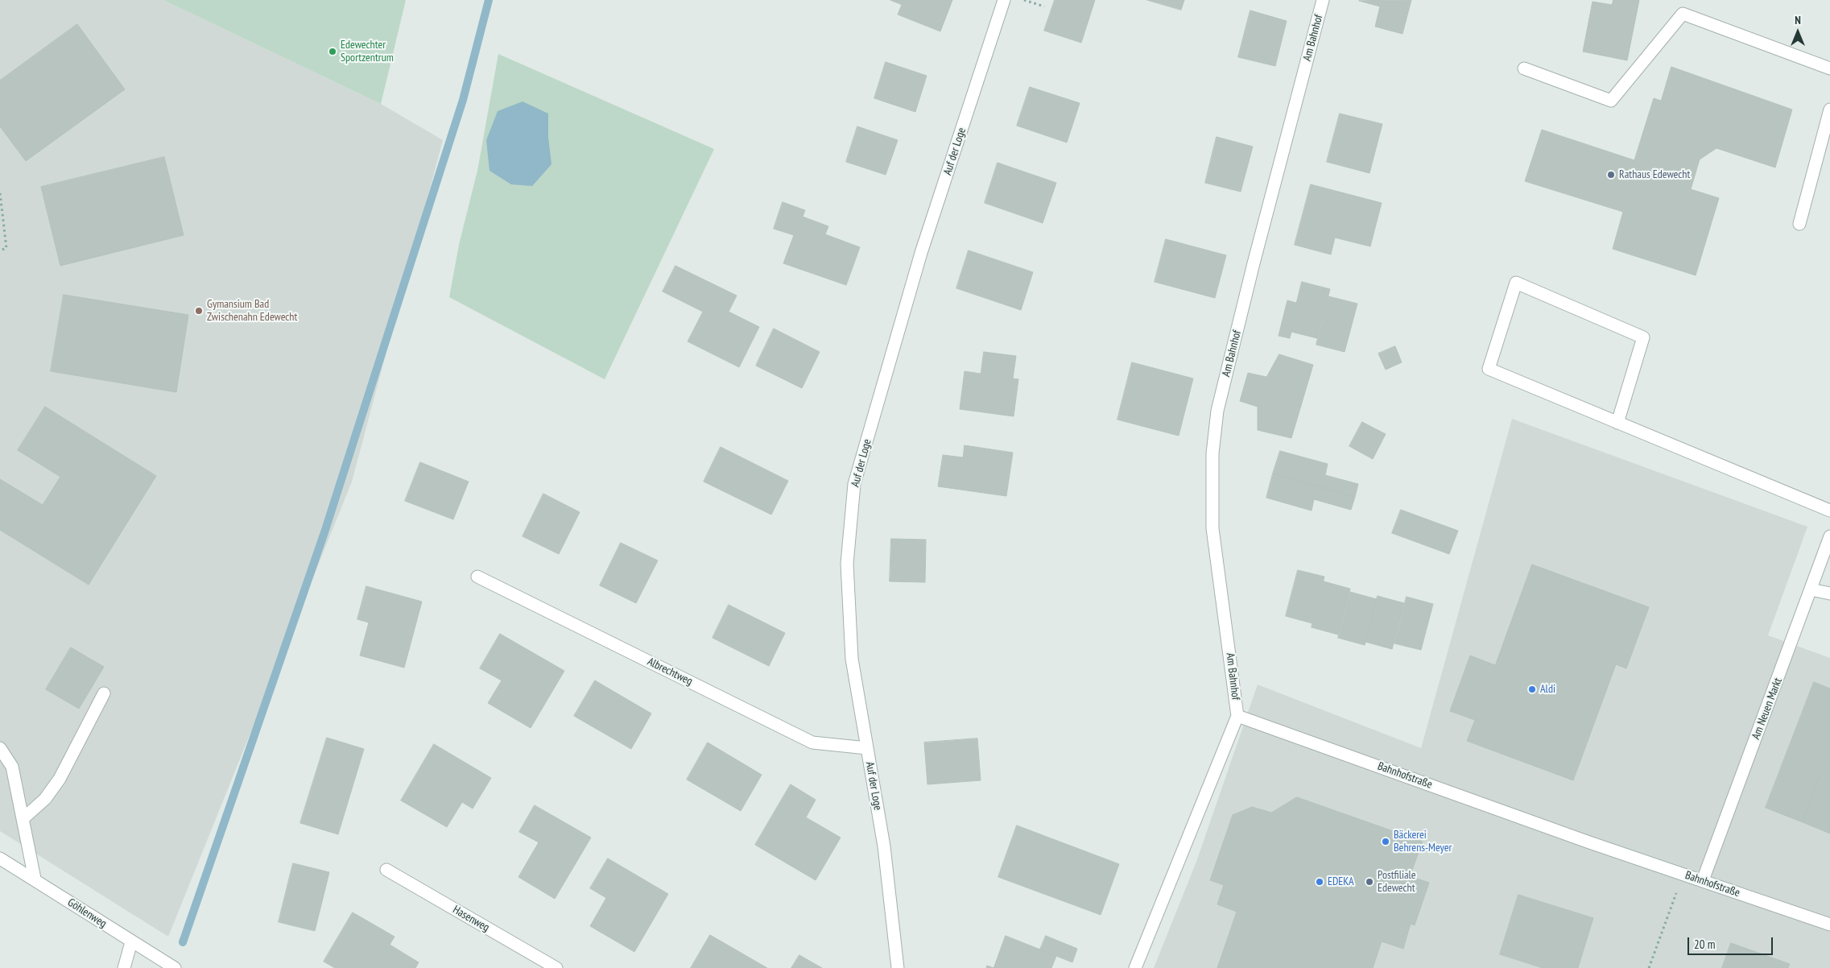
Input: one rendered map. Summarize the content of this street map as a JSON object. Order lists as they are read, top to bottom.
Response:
{
  "streets": {
    "street": [
      "Am Bahnhof",
      "Auf der Loge",
      "Albrechtweg",
      "Am Neuen Markt",
      "Bahnhofstraße",
      "Göhlenweg",
      "Hasenweg"
    ]
  },
  "crossings": [
    ["Am Bahnhof", "Bahnhofstraße"],
    ["Auf der Loge", "Albrechtweg"],
    ["Am Neuen Markt", "Bahnhofstraße"]
  ],
  "places": [
    "Edewechter Sportzentrum",
    "Rathaus Edewecht",
    "Gymansium Bad Zwischenahn Edewecht",
    "Aldi",
    "Bäckerei Behrens-Meyer",
    "EDEKA",
    "Postfiliale Edewecht"
  ],
  "scale_bar": "20 m",
  "north": "top"
}
